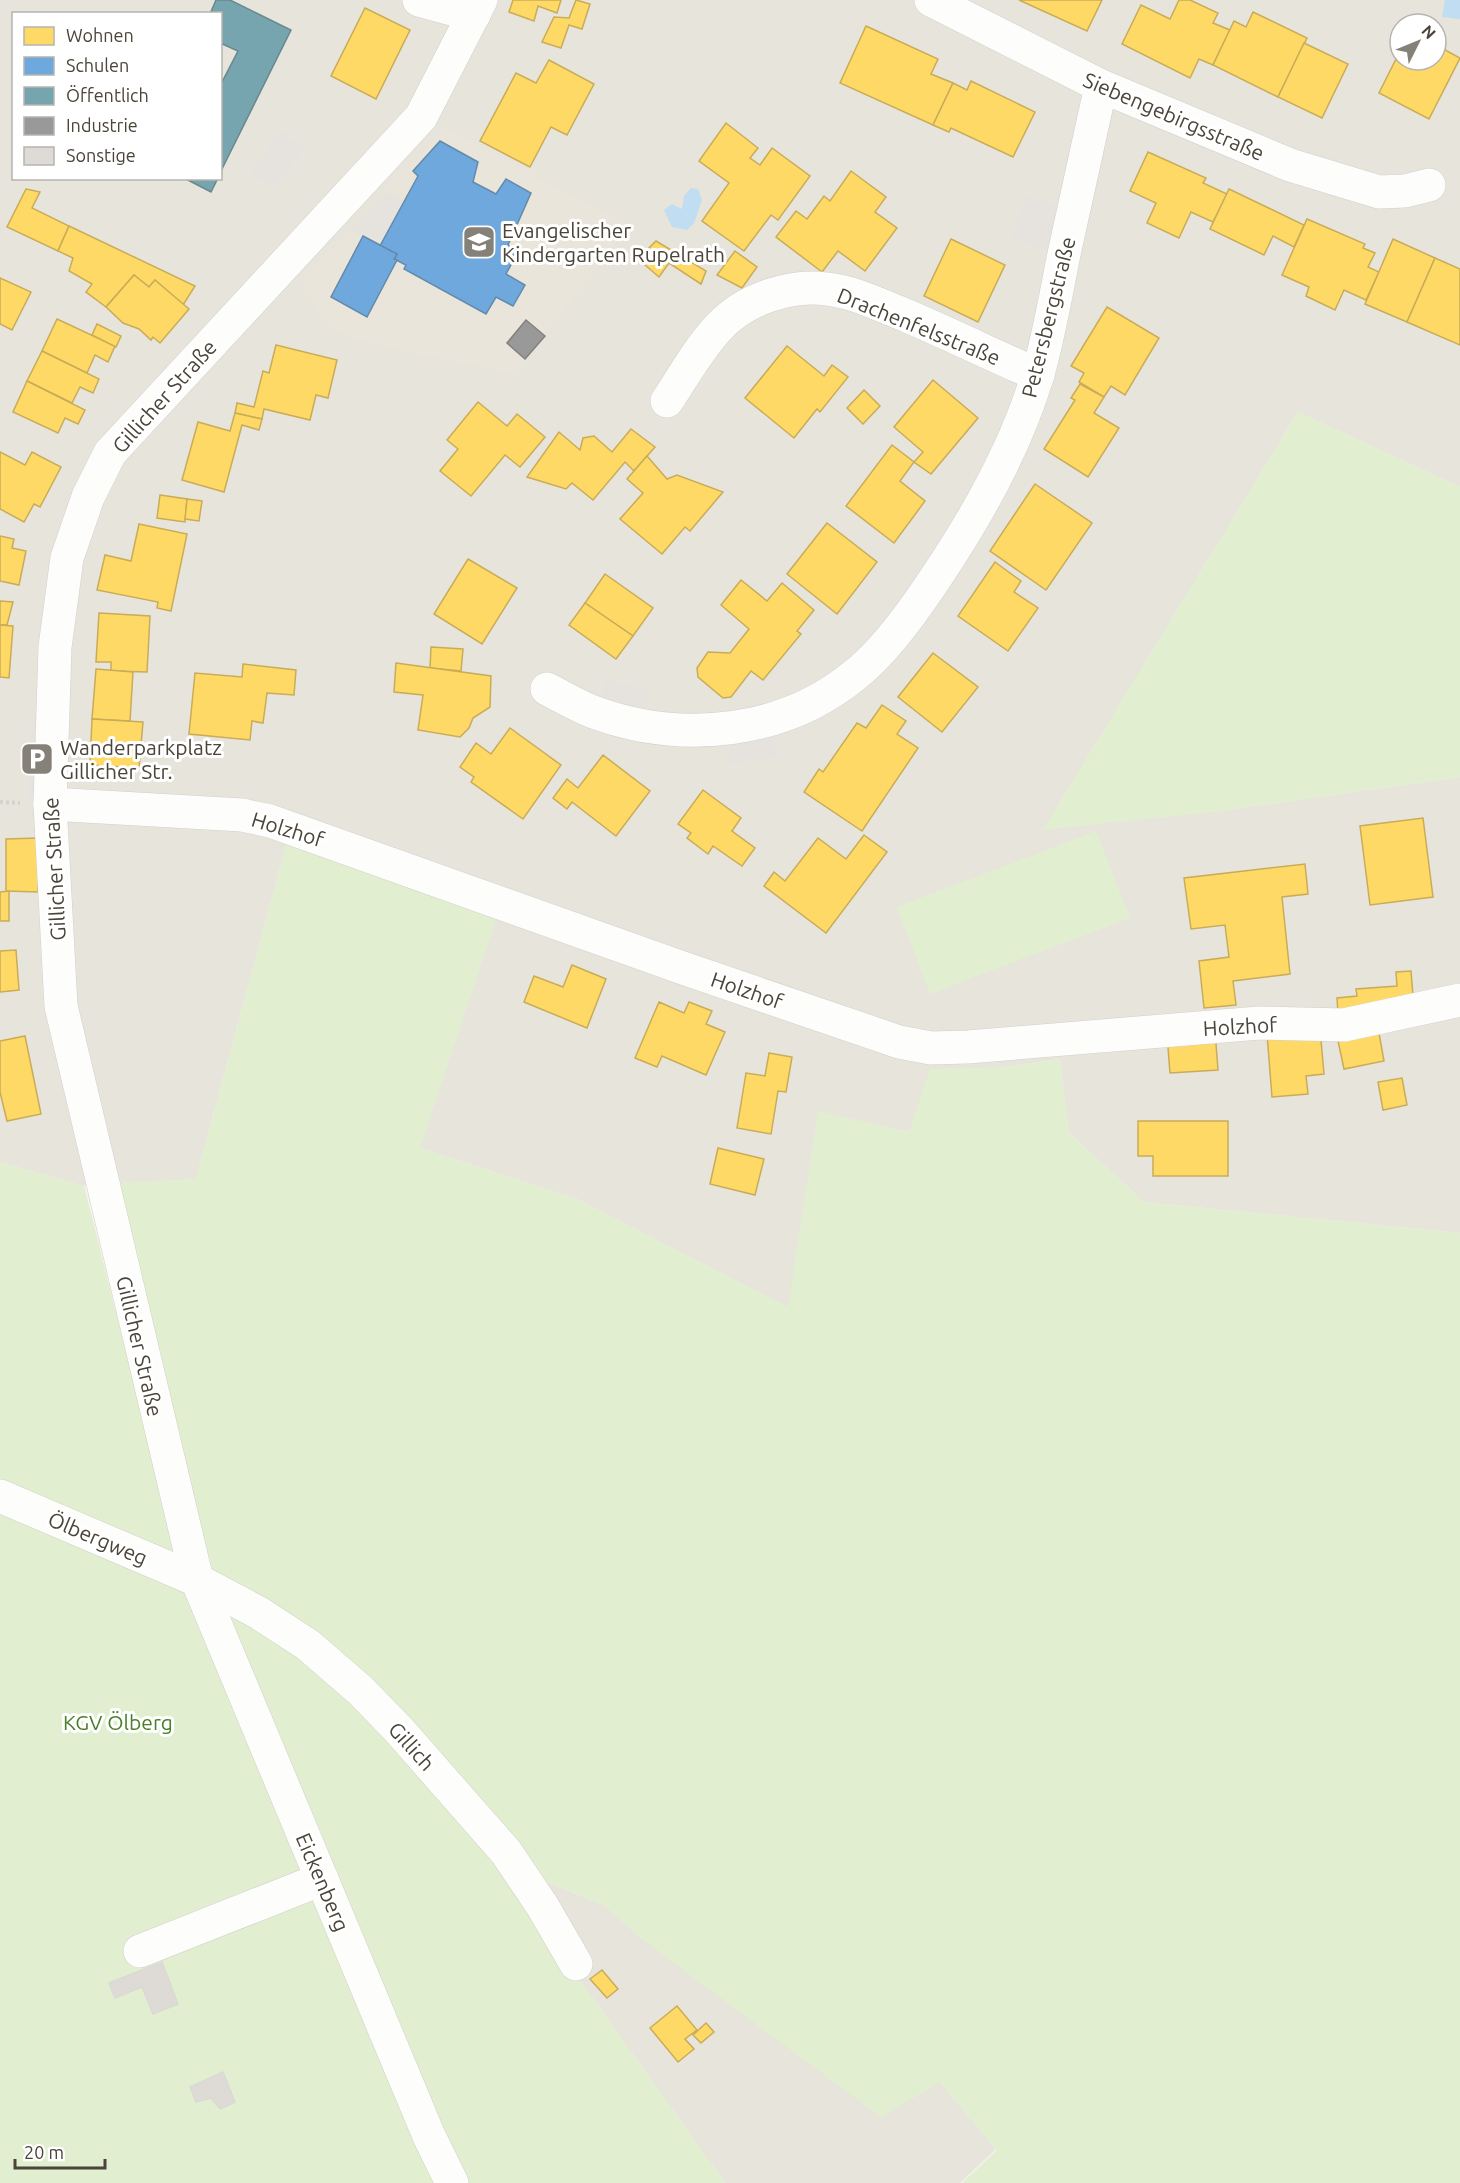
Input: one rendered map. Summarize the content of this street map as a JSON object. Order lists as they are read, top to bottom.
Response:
{
  "streets": {
    "street": [
      "Siebengebirgsstraße",
      "Petersbergstraße",
      "Drachenfelsstraße",
      "Gillicher Straße",
      "Holzhof",
      "Ölbergweg",
      "Gillich",
      "Eickenberg"
    ]
  },
  "crossings": [
    ["Siebengebirgsstraße", "Petersbergstraße"],
    ["Petersbergstraße", "Drachenfelsstraße"],
    ["Gillicher Straße", "Holzhof"],
    ["Gillicher Straße", "Ölbergweg"],
    ["Gillicher Straße", "Gillich"],
    ["Gillicher Straße", "Eickenberg"],
    ["Ölbergweg", "Gillich"],
    ["Ölbergweg", "Eickenberg"],
    ["Gillich", "Eickenberg"]
  ],
  "parks": ["KGV Ölberg"],
  "places": {
    "school or university": ["Evangelischer Kindergarten Rupelrath"],
    "parking": ["Wanderparkplatz Gillicher Str."]
  },
  "legend": [
    "Wohnen",
    "Schulen",
    "Öffentlich",
    "Industrie",
    "Sonstige"
  ],
  "scale_bar": "20 m",
  "north": "top right"
}
